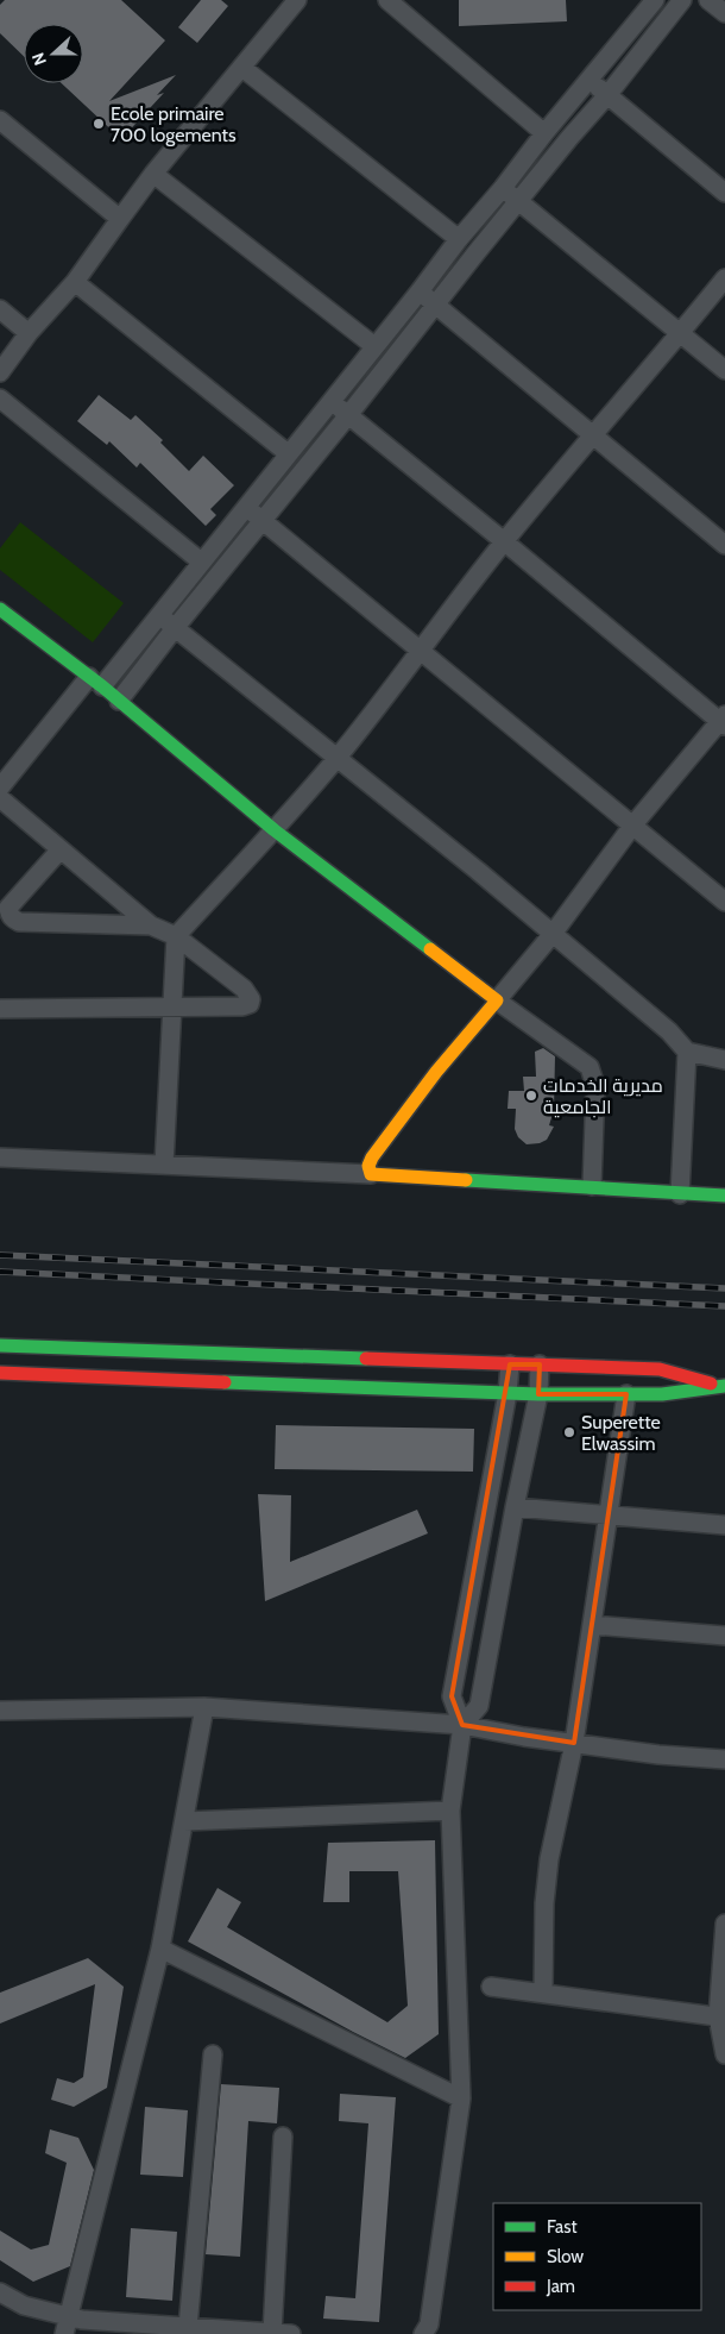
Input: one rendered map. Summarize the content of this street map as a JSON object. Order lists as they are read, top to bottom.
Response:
{
  "places": ["Ecole primaire 700 logements", "مديرية الخدمات الجامعية", "Superette Elwassim"],
  "legend": ["Fast", "Slow", "Jam"],
  "north": "left"
}
